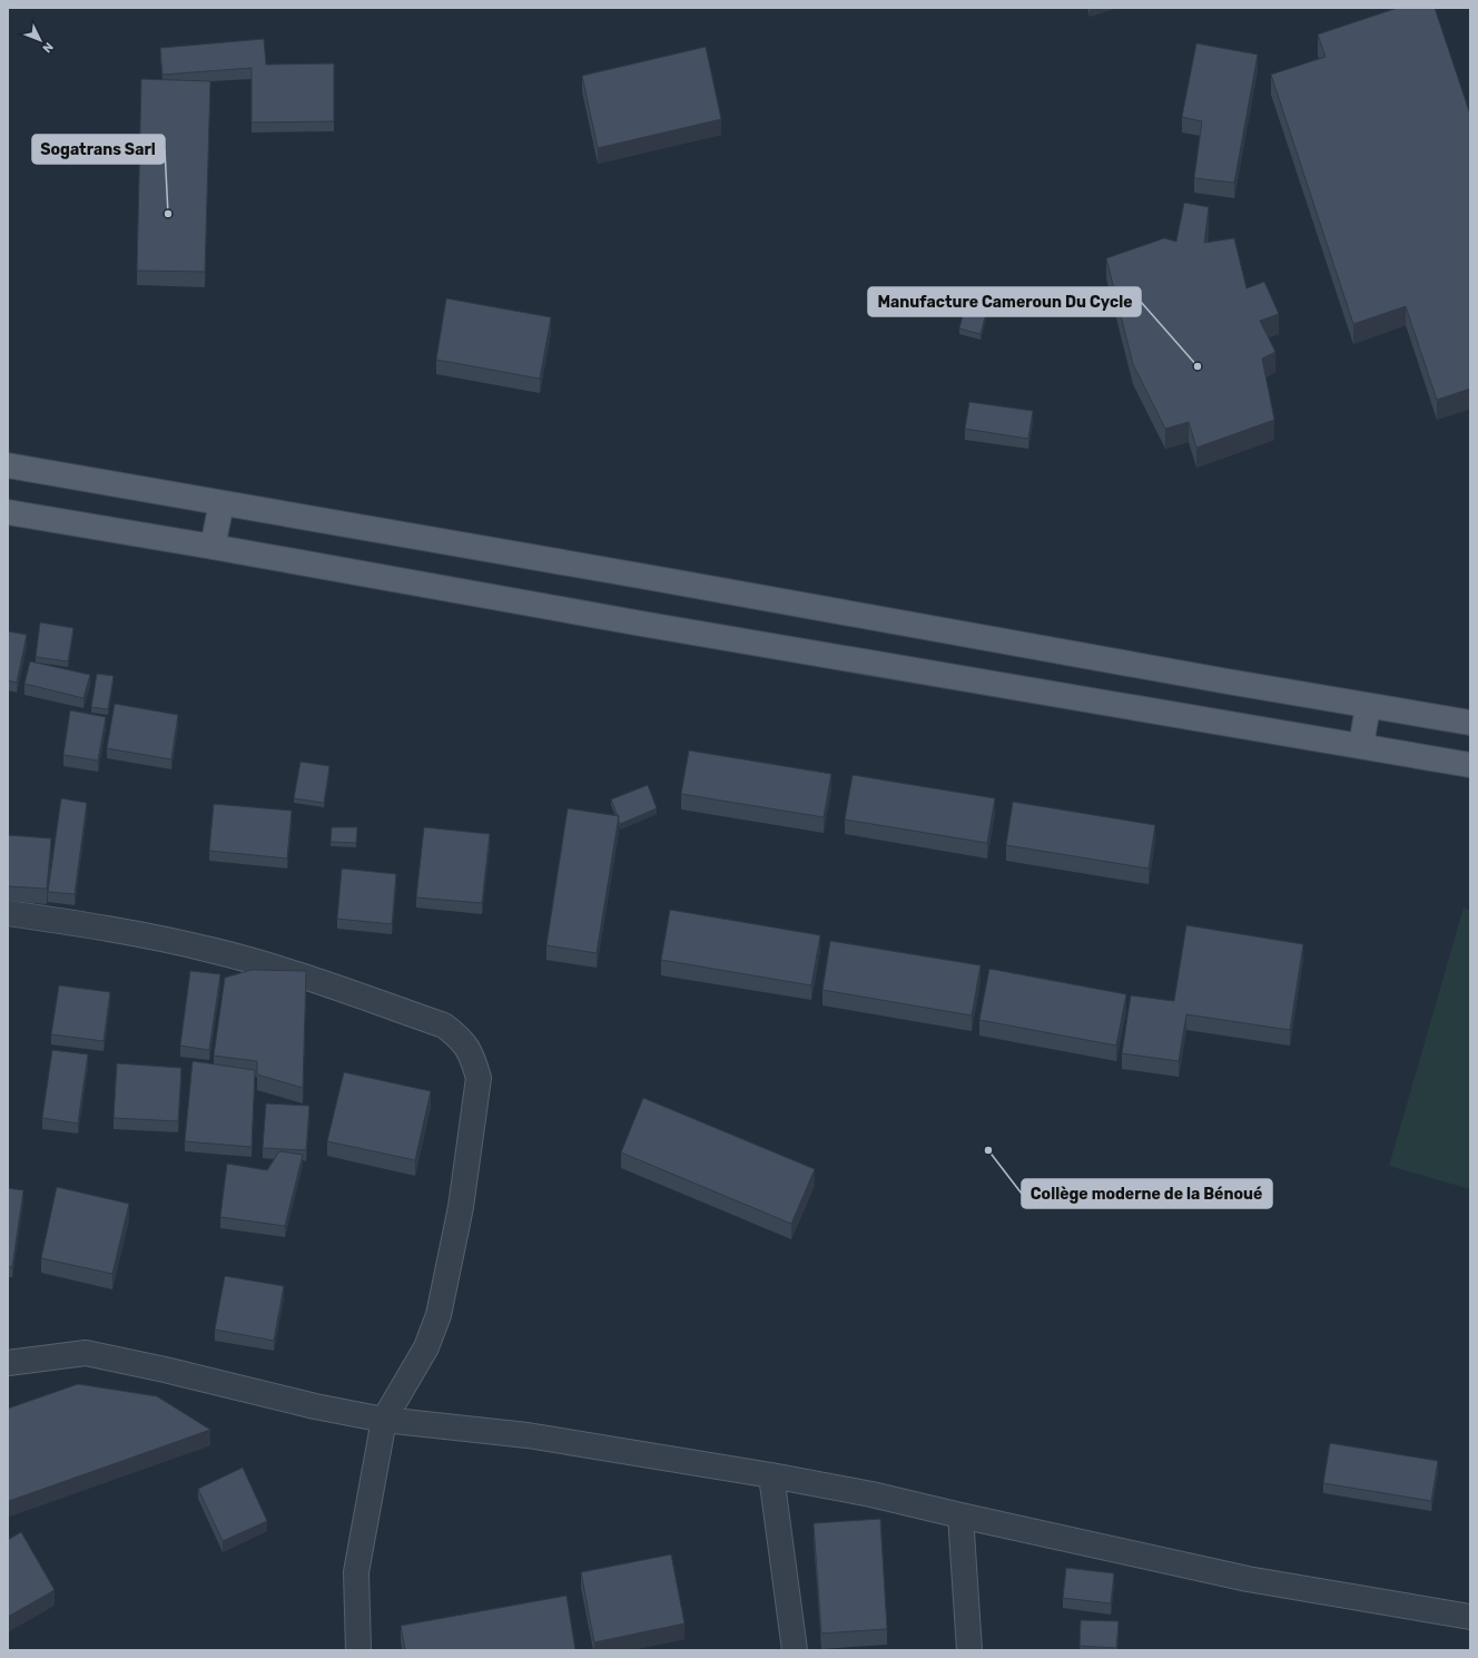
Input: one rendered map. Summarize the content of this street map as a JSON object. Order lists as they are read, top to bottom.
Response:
{
  "places": ["Sogatrans Sarl", "Manufacture Cameroun Du Cycle", "Collège moderne de la Bénoué"],
  "north": "bottom right"
}
